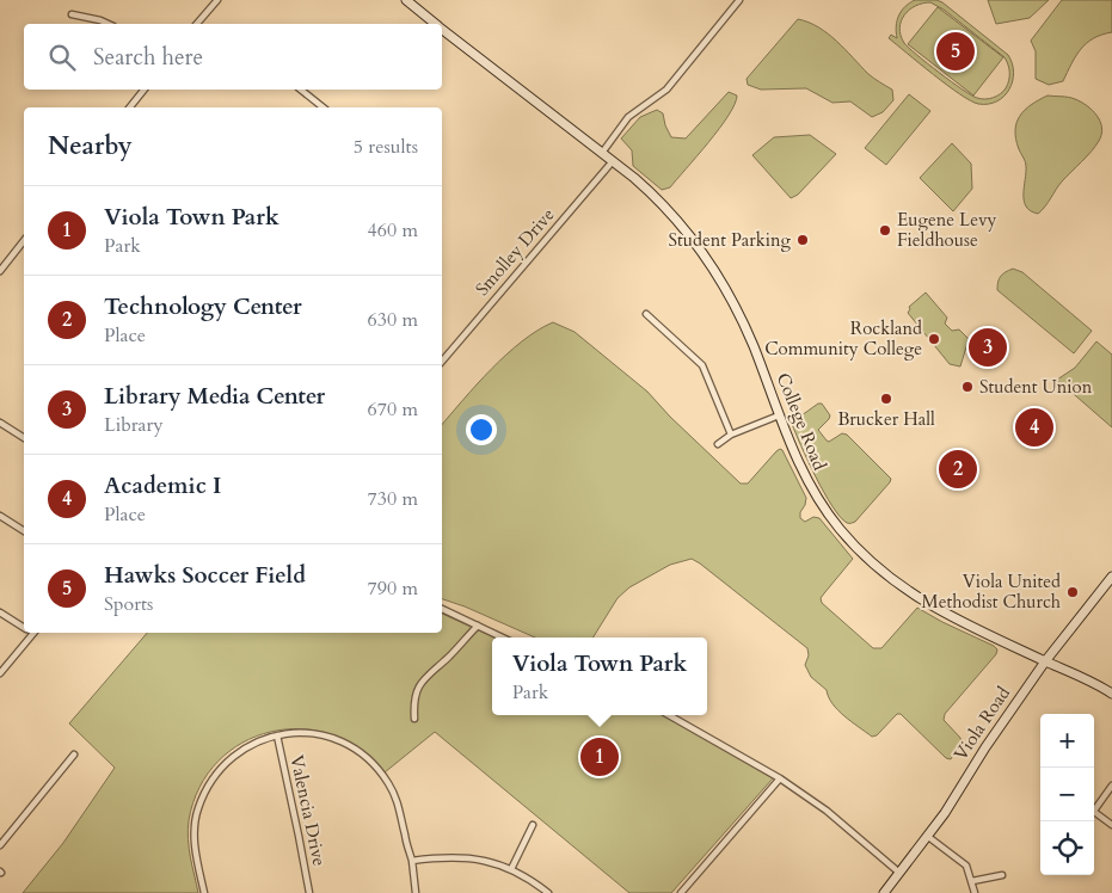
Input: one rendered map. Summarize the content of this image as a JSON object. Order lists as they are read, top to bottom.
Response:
{
  "streets": {
    "street": [
      "Smolley Drive",
      "College Road",
      "Viola Road",
      "Valencia Drive"
    ]
  },
  "crossings": [
    ["Smolley Drive", "College Road"],
    ["College Road", "Viola Road"]
  ],
  "places": [
    "Eugene Levy Fieldhouse",
    "Student Parking",
    "Rockland Community College",
    "Student Union",
    "Brucker Hall",
    "Viola United Methodist Church"
  ],
  "page": {
    "search": "Search here",
    "pins": [
      "5",
      "3",
      "4",
      "2",
      "1"
    ],
    "heading": ["Nearby", "5 results"],
    "list": [
      {
        "mark": "1",
        "name": "Viola Town Park",
        "note": "Park",
        "value": "460 m"
      },
      {
        "mark": "2",
        "name": "Technology Center",
        "note": "Place",
        "value": "630 m"
      },
      {
        "mark": "3",
        "name": "Library Media Center",
        "note": "Library",
        "value": "670 m"
      },
      {
        "mark": "4",
        "name": "Academic I",
        "note": "Place",
        "value": "730 m"
      },
      {
        "mark": "5",
        "name": "Hawks Soccer Field",
        "note": "Sports",
        "value": "790 m"
      }
    ],
    "popup": ["Viola Town Park", "Park"],
    "map_buttons": ["+", "−"]
  }
}
